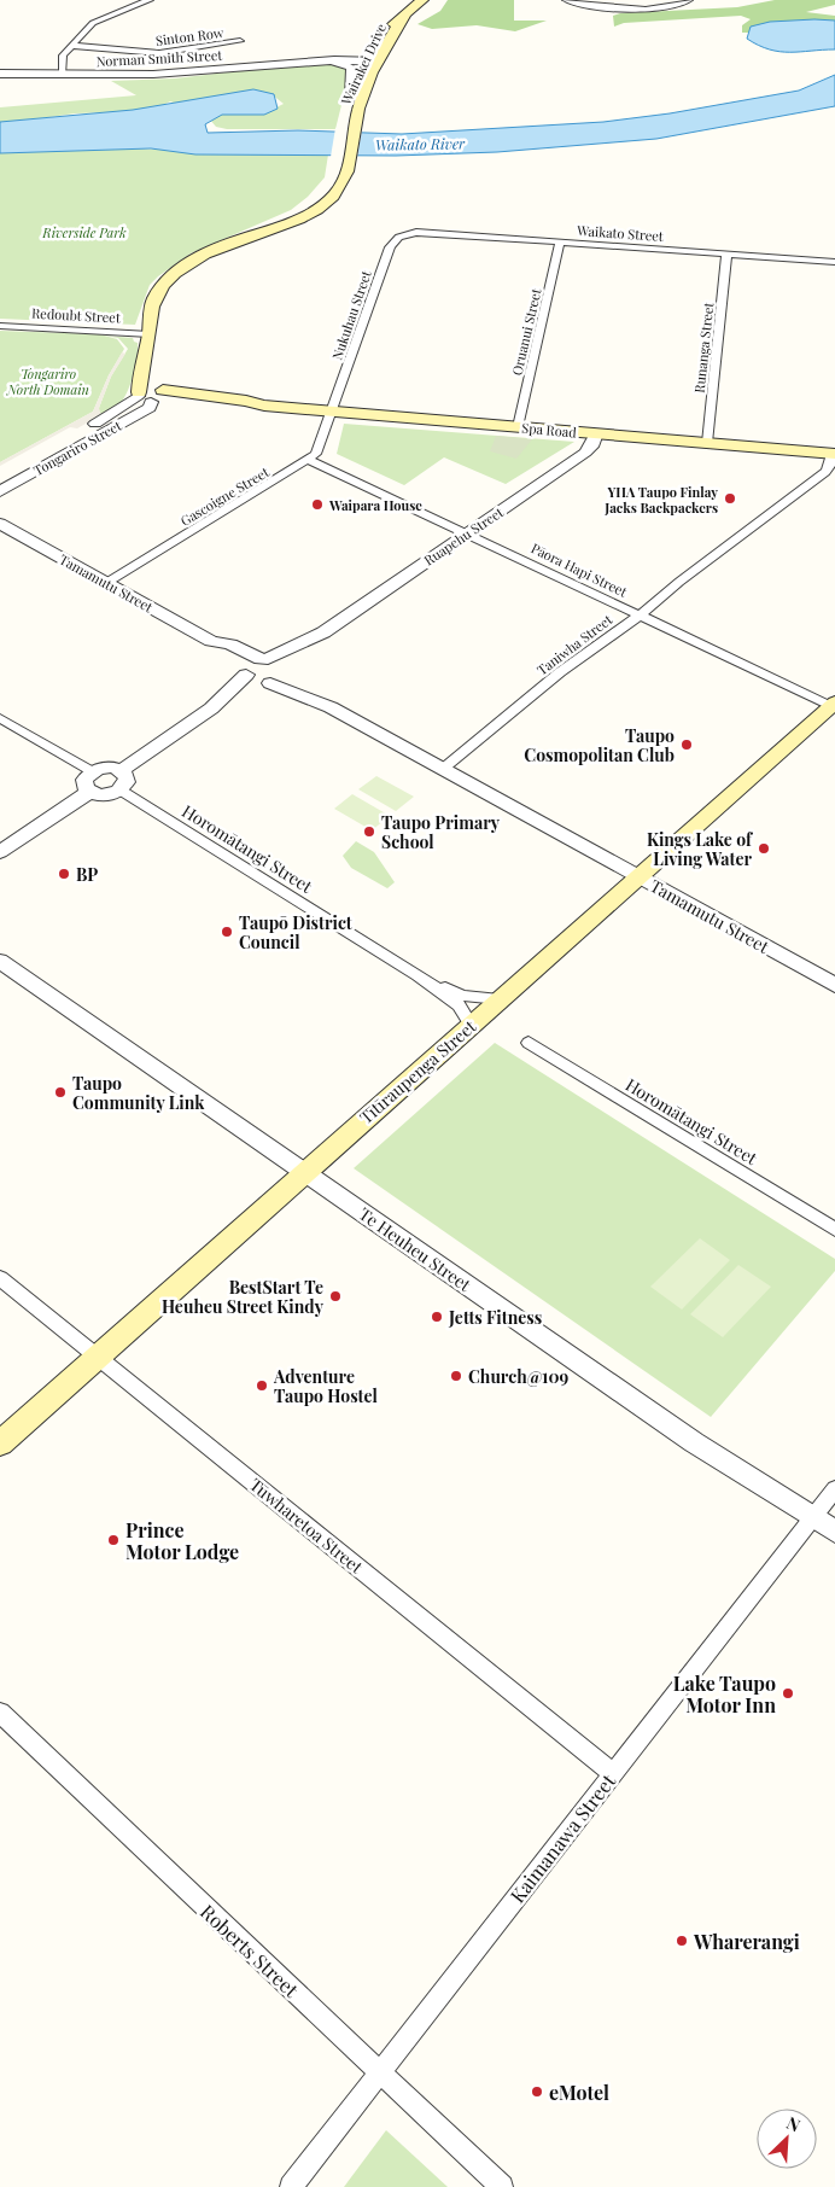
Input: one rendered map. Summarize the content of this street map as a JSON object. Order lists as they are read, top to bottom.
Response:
{
  "streets": {
    "main road": ["Wairakei Drive", "Spa Road", "Tītīraupenga Street"],
    "street": [
      "Sinton Row",
      "Norman Smith Street",
      "Waikato Street",
      "Redoubt Street",
      "Nukuhau Street",
      "Oruanui Street",
      "Runanga Street",
      "Tongariro Street",
      "Gascoigne Street",
      "Ruapehu Street",
      "Pāora Hapi Street",
      "Tamamutu Street",
      "Taniwha Street",
      "Horomātangi Street",
      "Te Heuheu Street",
      "Tūwharetoa Street",
      "Kaimanawa Street",
      "Roberts Street"
    ]
  },
  "crossings": [
    ["Norman Smith Street", "Wairakei Drive"],
    ["Waikato Street", "Nukuhau Street"],
    ["Waikato Street", "Oruanui Street"],
    ["Waikato Street", "Runanga Street"],
    ["Nukuhau Street", "Spa Road"],
    ["Nukuhau Street", "Gascoigne Street"],
    ["Oruanui Street", "Spa Road"],
    ["Runanga Street", "Spa Road"],
    ["Spa Road", "Tongariro Street"],
    ["Spa Road", "Gascoigne Street"],
    ["Spa Road", "Ruapehu Street"],
    ["Spa Road", "Taniwha Street"],
    ["Gascoigne Street", "Pāora Hapi Street"],
    ["Gascoigne Street", "Tamamutu Street"],
    ["Ruapehu Street", "Pāora Hapi Street"],
    ["Ruapehu Street", "Tamamutu Street"],
    ["Ruapehu Street", "Horomātangi Street"],
    ["Pāora Hapi Street", "Taniwha Street"],
    ["Pāora Hapi Street", "Tītīraupenga Street"],
    ["Tamamutu Street", "Taniwha Street"],
    ["Tamamutu Street", "Tītīraupenga Street"],
    ["Horomātangi Street", "Tītīraupenga Street"],
    ["Tītīraupenga Street", "Te Heuheu Street"],
    ["Tītīraupenga Street", "Tūwharetoa Street"],
    ["Te Heuheu Street", "Kaimanawa Street"],
    ["Tūwharetoa Street", "Kaimanawa Street"],
    ["Kaimanawa Street", "Roberts Street"]
  ],
  "water": ["Waikato River"],
  "parks": ["Riverside Park", "Tongariro North Domain"],
  "places": [
    "YHA Taupo Finlay Jacks Backpackers",
    "Waipara House",
    "Taupo Cosmopolitan Club",
    "Taupo Primary School",
    "Kings Lake of Living Water",
    "BP",
    "Taupō District Council",
    "Taupo Community Link",
    "BestStart Te Heuheu Street Kindy",
    "Jetts Fitness",
    "Church@109",
    "Adventure Taupo Hostel",
    "Prince Motor Lodge",
    "Lake Taupo Motor Inn",
    "Wharerangi",
    "eMotel"
  ],
  "north": "top right"
}
